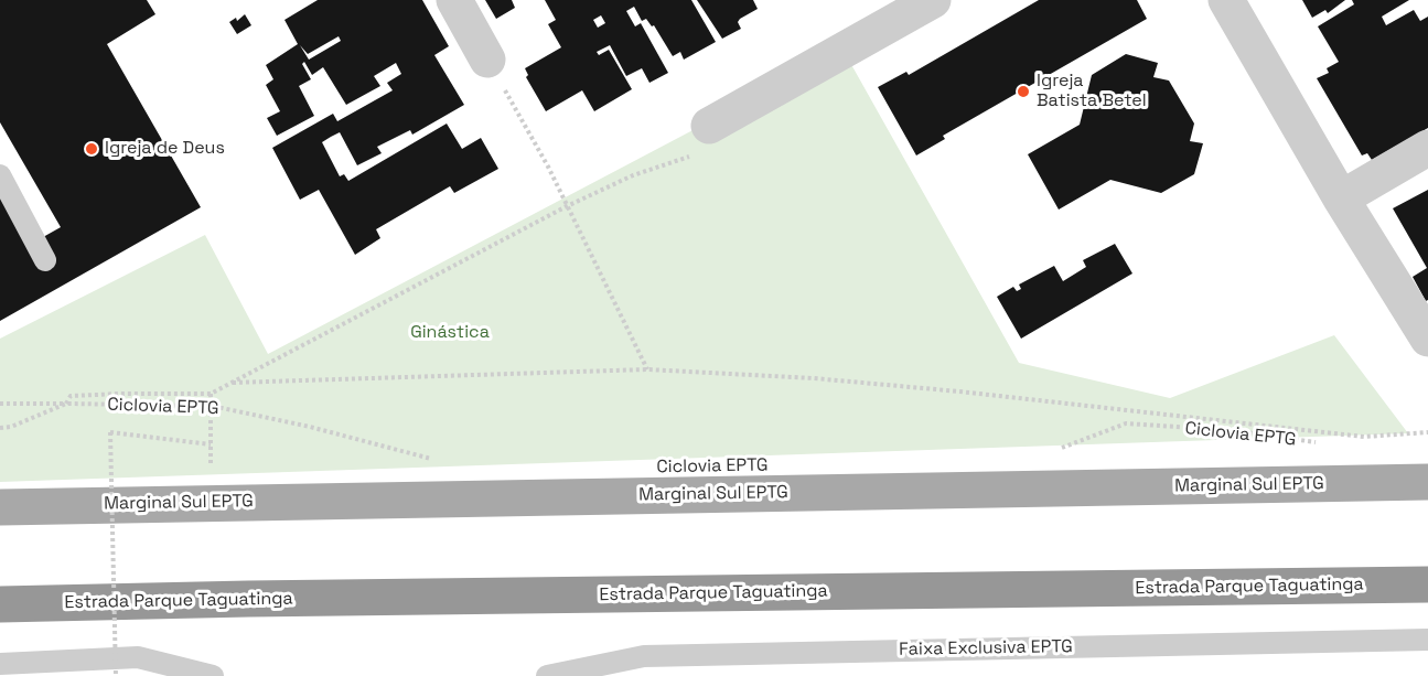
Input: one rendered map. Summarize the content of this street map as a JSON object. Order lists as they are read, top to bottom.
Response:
{
  "streets": {
    "highway": ["Estrada Parque Taguatinga"],
    "main road": ["Marginal Sul EPTG"],
    "lane": ["Faixa Exclusiva EPTG"],
    "path": ["Ciclovia EPTG"]
  },
  "parks": ["Ginástica"],
  "places": ["Igreja Batista Betel", "Igreja de Deus"]
}
